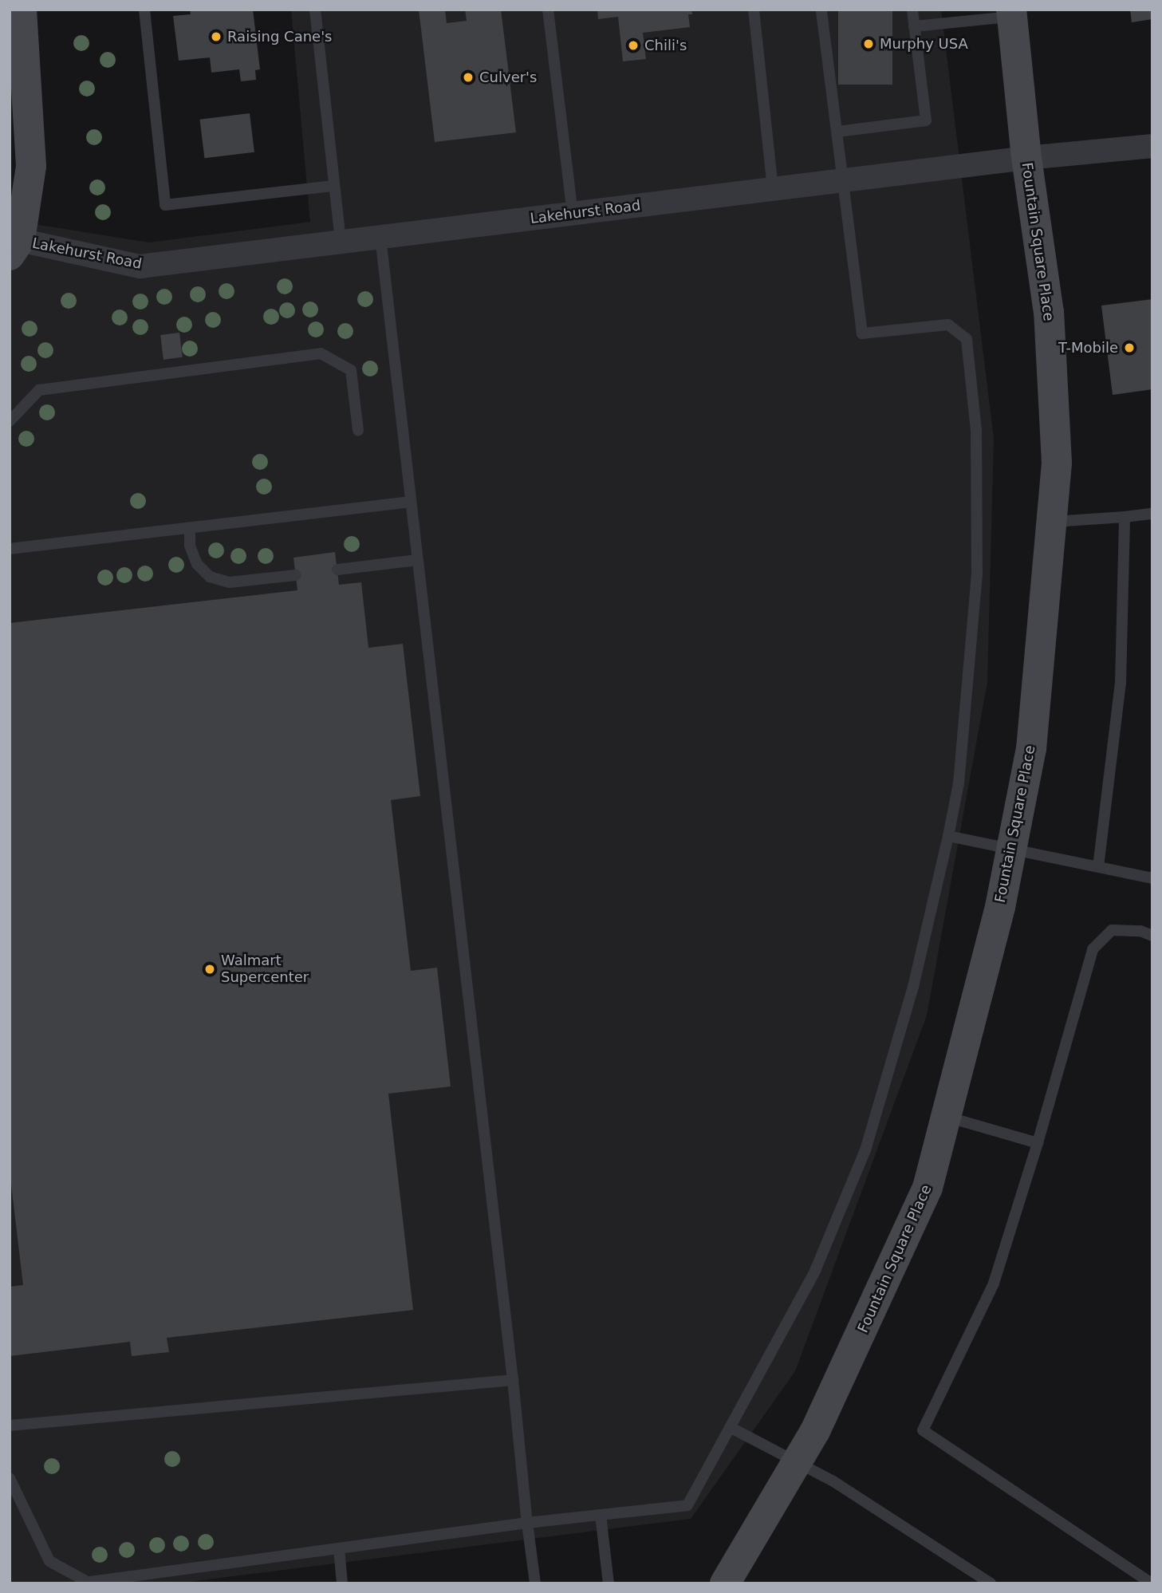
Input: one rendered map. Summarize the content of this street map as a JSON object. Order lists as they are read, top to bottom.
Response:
{
  "streets": {
    "street": ["Lakehurst Road", "Fountain Square Place"]
  },
  "crossings": [
    ["Lakehurst Road", "Fountain Square Place"]
  ],
  "places": [
    "Raising Cane's",
    "Murphy USA",
    "Chili's",
    "Culver's",
    "T-Mobile",
    "Walmart Supercenter"
  ]
}
